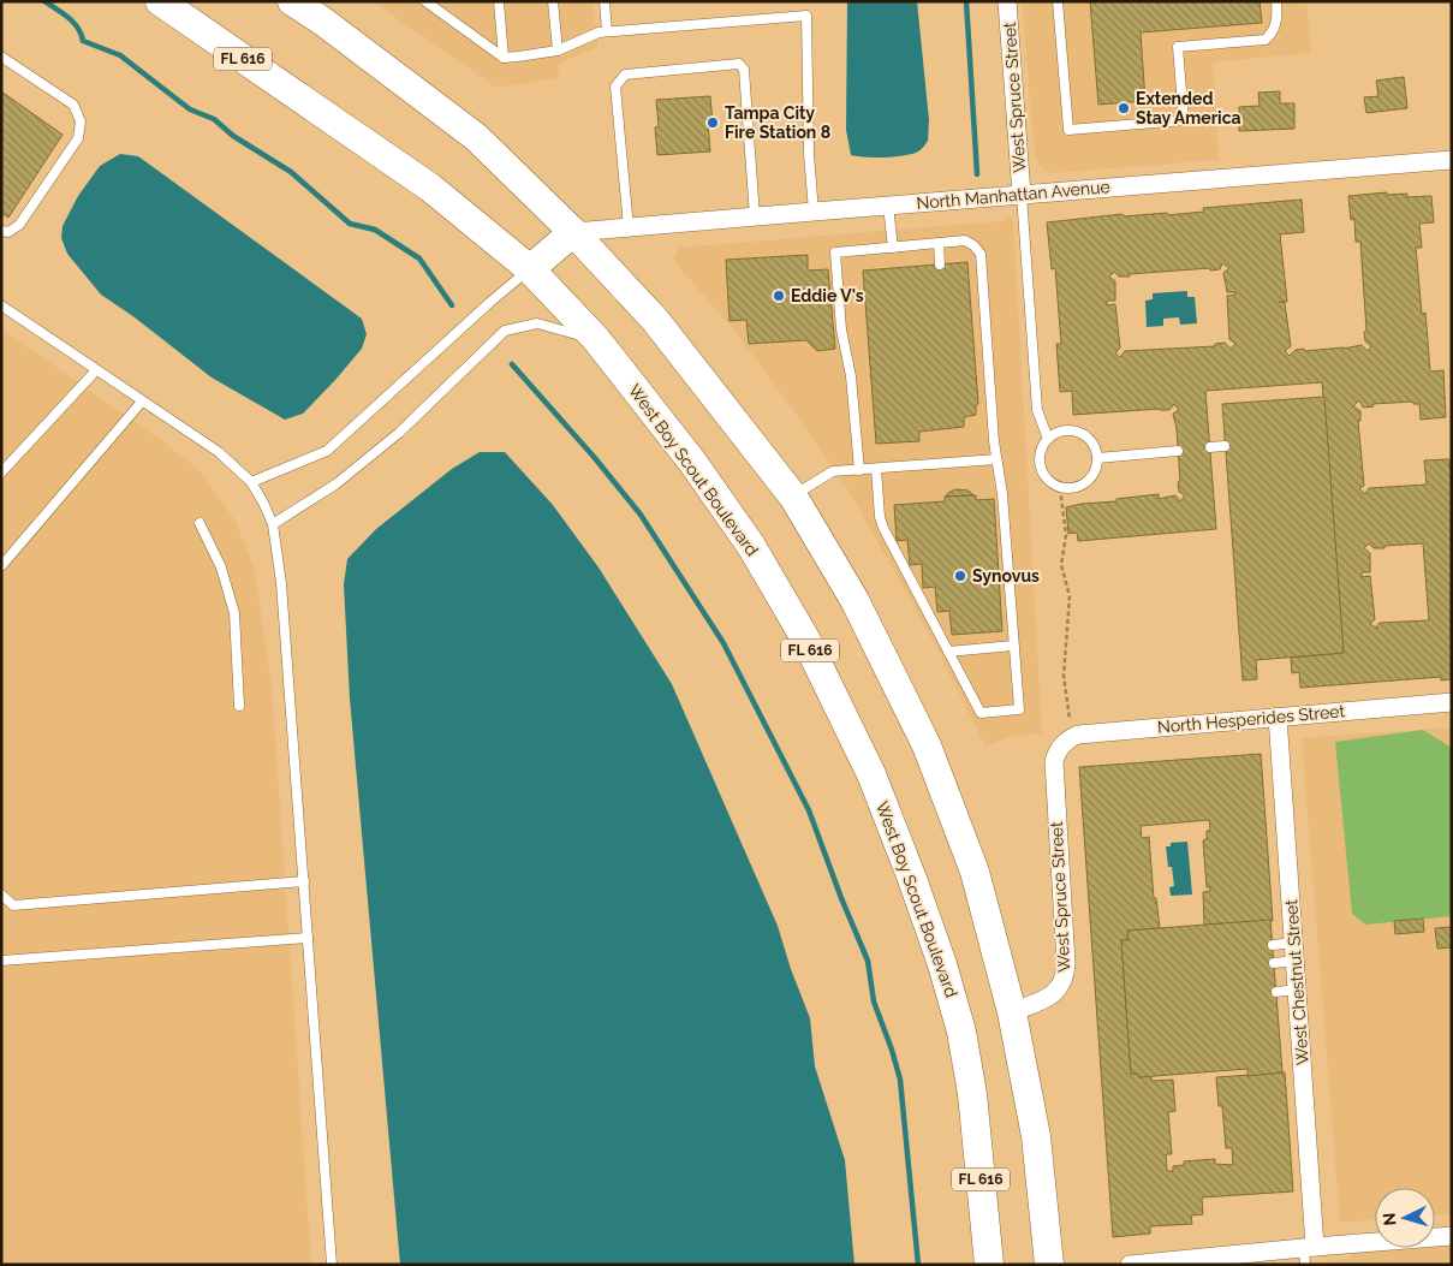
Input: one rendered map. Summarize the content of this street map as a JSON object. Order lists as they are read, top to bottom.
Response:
{
  "streets": {
    "main road": ["FL 616", "West Boy Scout Boulevard"],
    "street": [
      "West Spruce Street",
      "North Manhattan Avenue",
      "North Hesperides Street",
      "West Chestnut Street"
    ]
  },
  "crossings": [
    ["West Spruce Street", "North Manhattan Avenue"],
    ["West Spruce Street", "North Hesperides Street"],
    ["North Hesperides Street", "West Chestnut Street"]
  ],
  "places": [
    "Extended Stay America",
    "Tampa City Fire Station 8",
    "Eddie V's",
    "Synovus"
  ],
  "north": "left"
}
